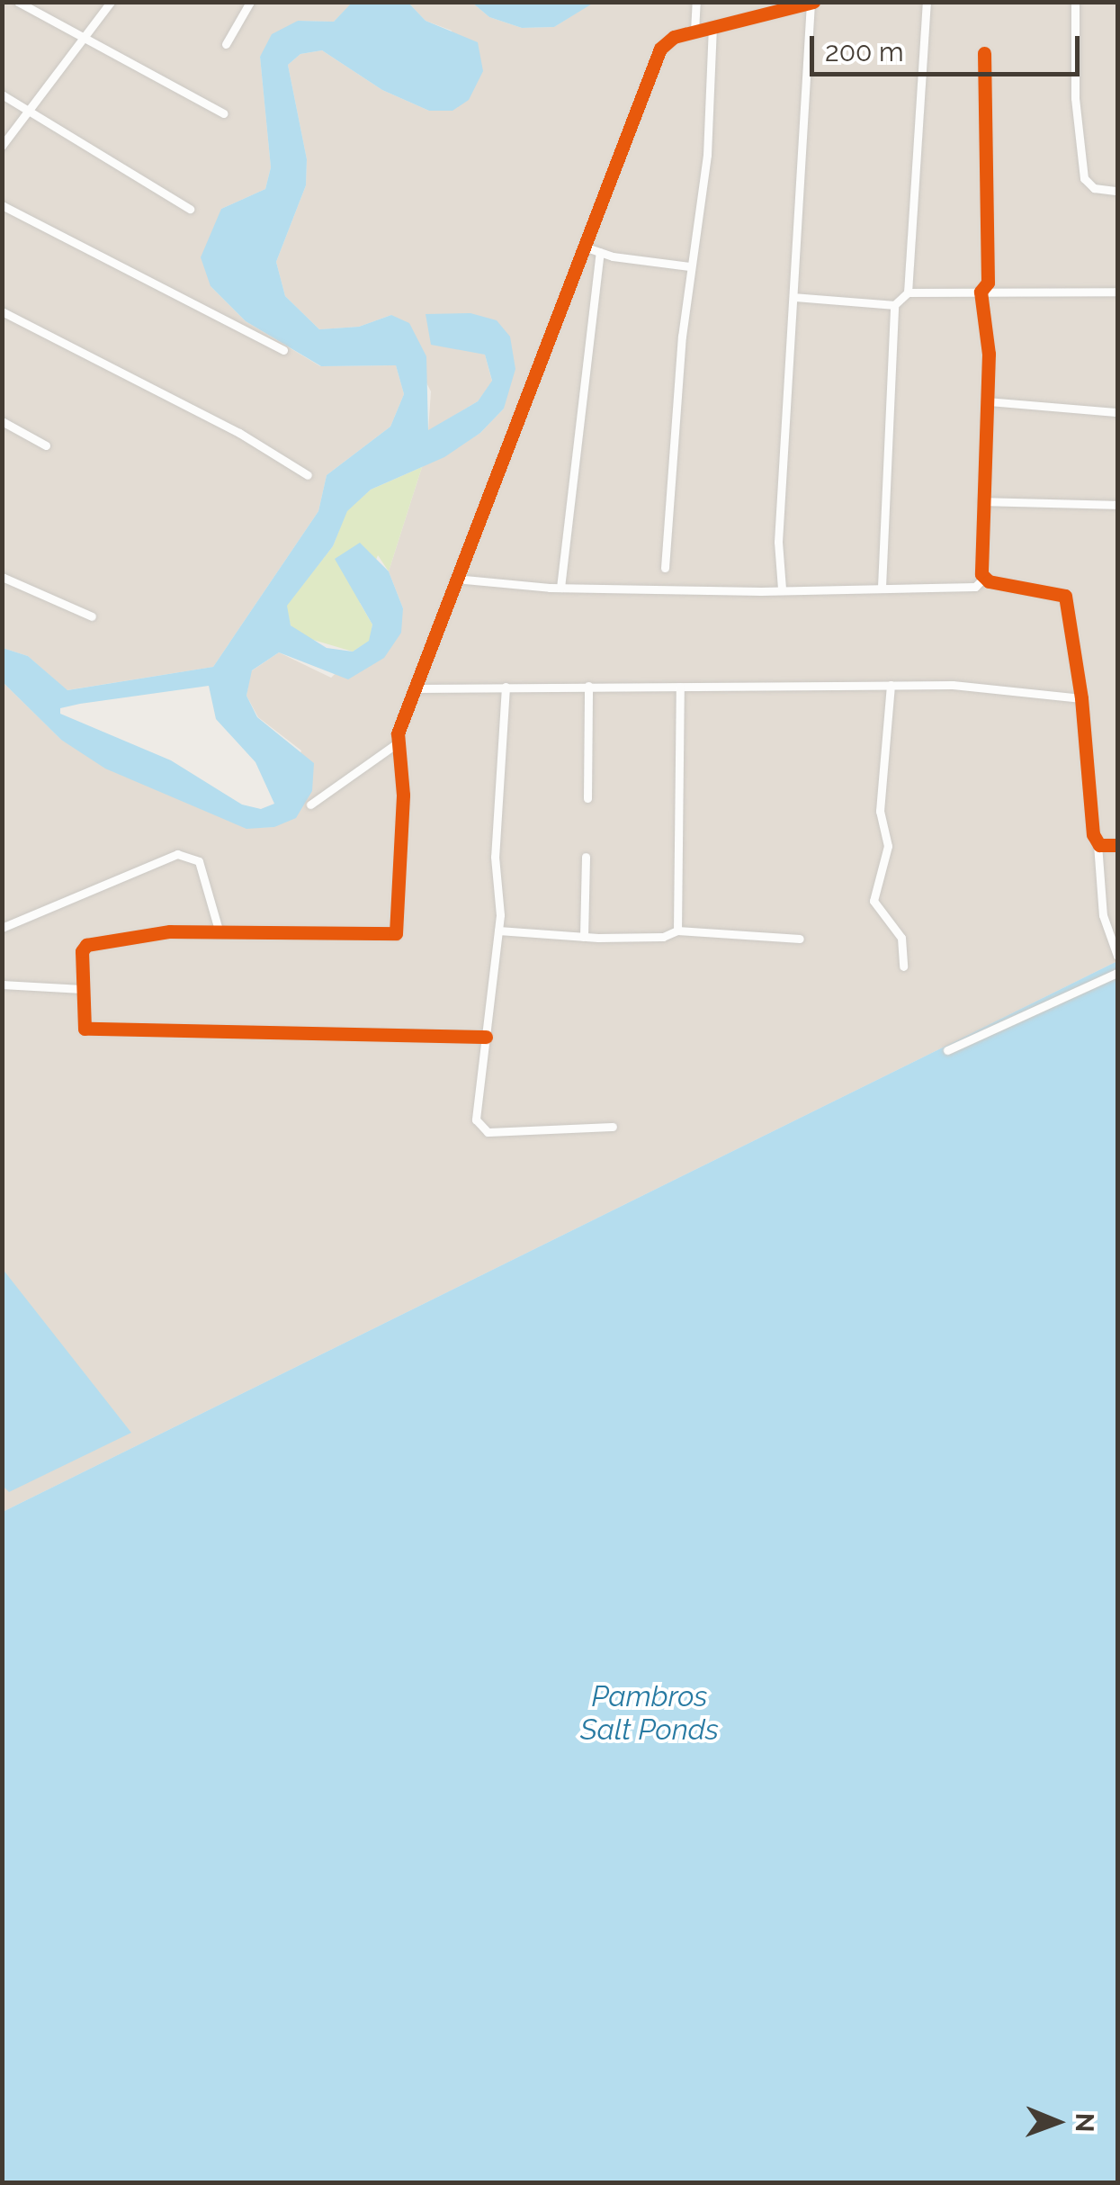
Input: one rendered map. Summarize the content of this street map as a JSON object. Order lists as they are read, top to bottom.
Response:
{
  "water": ["Pambros Salt Ponds"],
  "scale_bar": "200 m",
  "north": "right"
}
